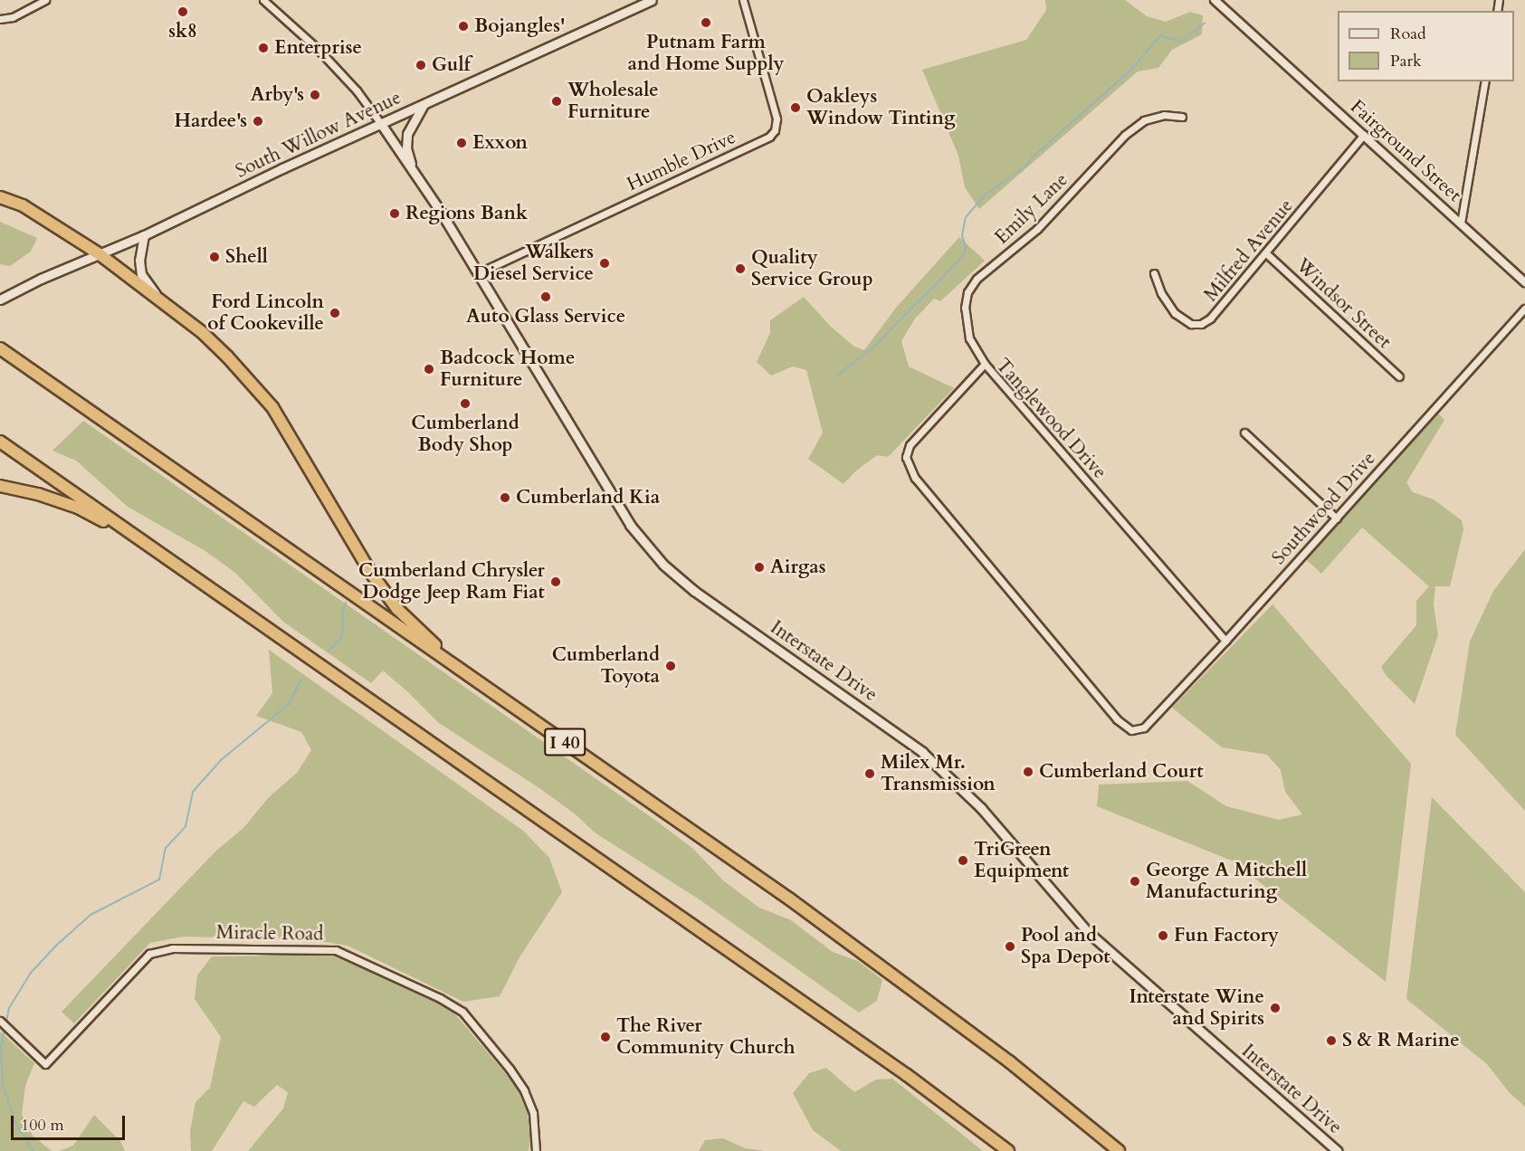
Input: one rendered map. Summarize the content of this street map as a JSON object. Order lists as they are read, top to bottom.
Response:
{
  "streets": {
    "highway": ["I 40"],
    "main road": ["South Willow Avenue", "Interstate Drive"],
    "street": [
      "Fairground Street",
      "Humble Drive",
      "Emily Lane",
      "Milfred Avenue",
      "Windsor Street",
      "Tanglewood Drive",
      "Southwood Drive",
      "Miracle Road"
    ]
  },
  "crossings": [
    ["South Willow Avenue", "Interstate Drive"],
    ["Fairground Street", "Milfred Avenue"],
    ["Humble Drive", "Interstate Drive"],
    ["Emily Lane", "Tanglewood Drive"],
    ["Milfred Avenue", "Windsor Street"],
    ["Tanglewood Drive", "Southwood Drive"]
  ],
  "places": [
    "sk8",
    "Putnam Farm and Home Supply",
    "Bojangles'",
    "Enterprise",
    "Gulf",
    "Arby's",
    "Wholesale Furniture",
    "Oakleys Window Tinting",
    "Hardee's",
    "Exxon",
    "Regions Bank",
    "Shell",
    "Walkers Diesel Service",
    "Quality Service Group",
    "Auto Glass Service",
    "Ford Lincoln of Cookeville",
    "Badcock Home Furniture",
    "Cumberland Body Shop",
    "Cumberland Kia",
    "Airgas",
    "Cumberland Chrysler Dodge Jeep Ram Fiat",
    "Cumberland Toyota",
    "Cumberland Court",
    "Milex Mr. Transmission",
    "TriGreen Equipment",
    "George A Mitchell Manufacturing",
    "Fun Factory",
    "Pool and Spa Depot",
    "Interstate Wine and Spirits",
    "The River Community Church",
    "S & R Marine"
  ],
  "legend": ["Road", "Park"],
  "scale_bar": "100 m"
}
